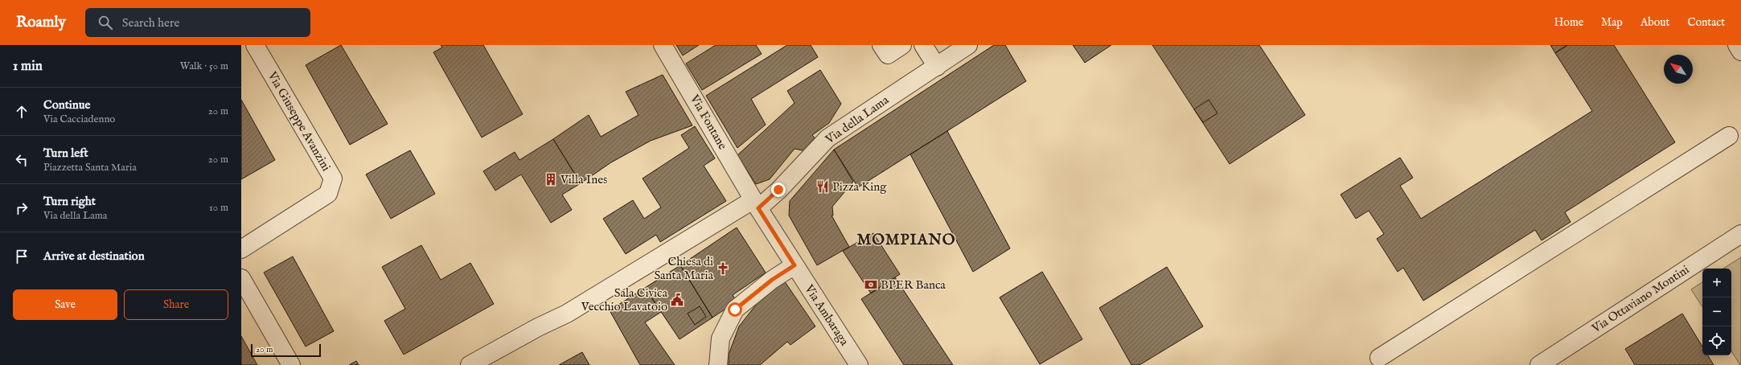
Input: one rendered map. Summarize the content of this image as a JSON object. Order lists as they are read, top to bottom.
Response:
{
  "streets": {
    "street": [
      "Via della Lama",
      "Via Giuseppe Avanzini",
      "Via Fontane",
      "Via Ottaviano Montini",
      "Via Ambaraga"
    ]
  },
  "crossings": [
    ["Via della Lama", "Via Fontane"],
    ["Via Fontane", "Via Ambaraga"]
  ],
  "districts": ["MOMPIANO"],
  "places": {
    "building": ["Villa Ines"],
    "restaurant": ["Pizza King"],
    "church": ["Chiesa di Santa Maria"],
    "bank": ["BPER Banca"],
    "public building": ["Sala Civica Vecchio Lavatoio"]
  },
  "scale_bar": "20 m",
  "north": "top left",
  "page": {
    "header": "Roamly",
    "search": "Search here",
    "nav": [
      "Home",
      "Map",
      "About",
      "Contact"
    ],
    "heading": ["1 min", "Walk · 50 m"],
    "list": [
      ["Continue", "Via Cacciadenno", "20 m"],
      ["Turn left", "Piazzetta Santa Maria", "20 m"],
      ["Turn right", "Via della Lama", "10 m"],
      "Arrive at destination"
    ],
    "map_buttons": ["+", "−"],
    "buttons": ["Save", "Share"],
    "scale": "20 m"
  }
}
